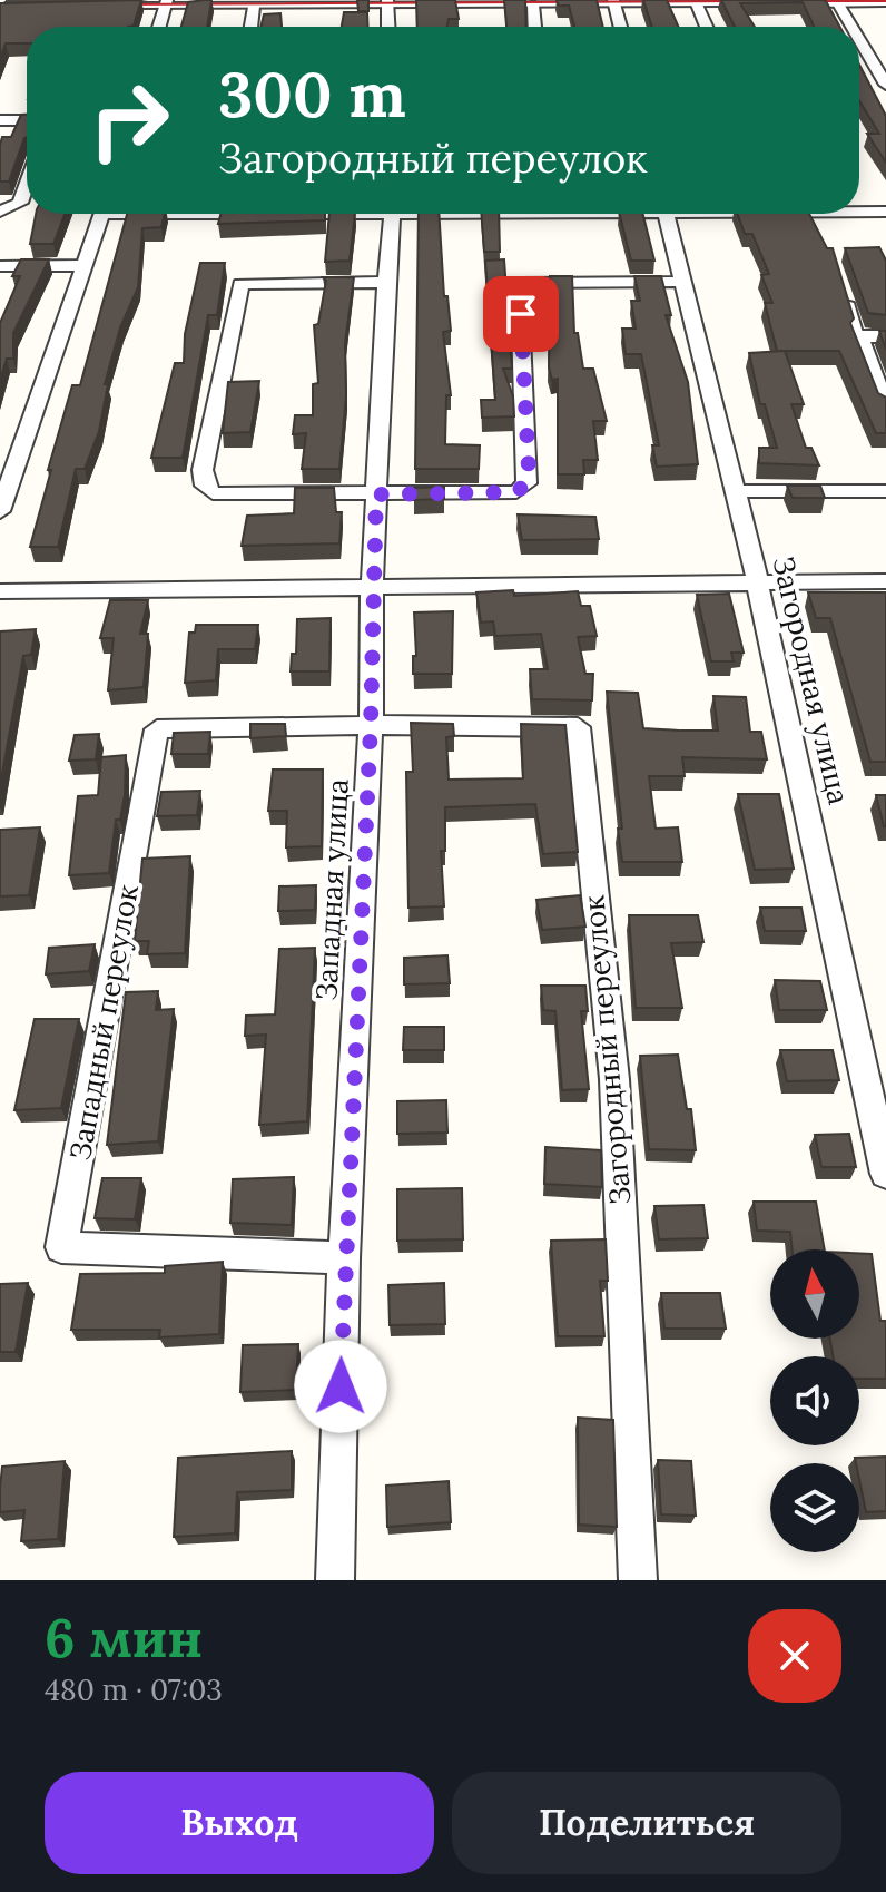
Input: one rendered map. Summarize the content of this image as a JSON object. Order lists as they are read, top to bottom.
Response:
{
  "streets": {
    "street": [
      "Загородная улица",
      "Западная улица",
      "Западный переулок",
      "Загородный переулок"
    ]
  },
  "crossings": [
    ["Западная улица", "Западный переулок"],
    ["Западная улица", "Загородный переулок"],
    ["Западный переулок", "Загородный переулок"]
  ],
  "north": "top",
  "page": {
    "turn": ["300 m", "Загородный переулок"],
    "heading": ["6 мин", "480 m · 07:03"],
    "buttons": ["Выход", "Поделиться"]
  }
}
